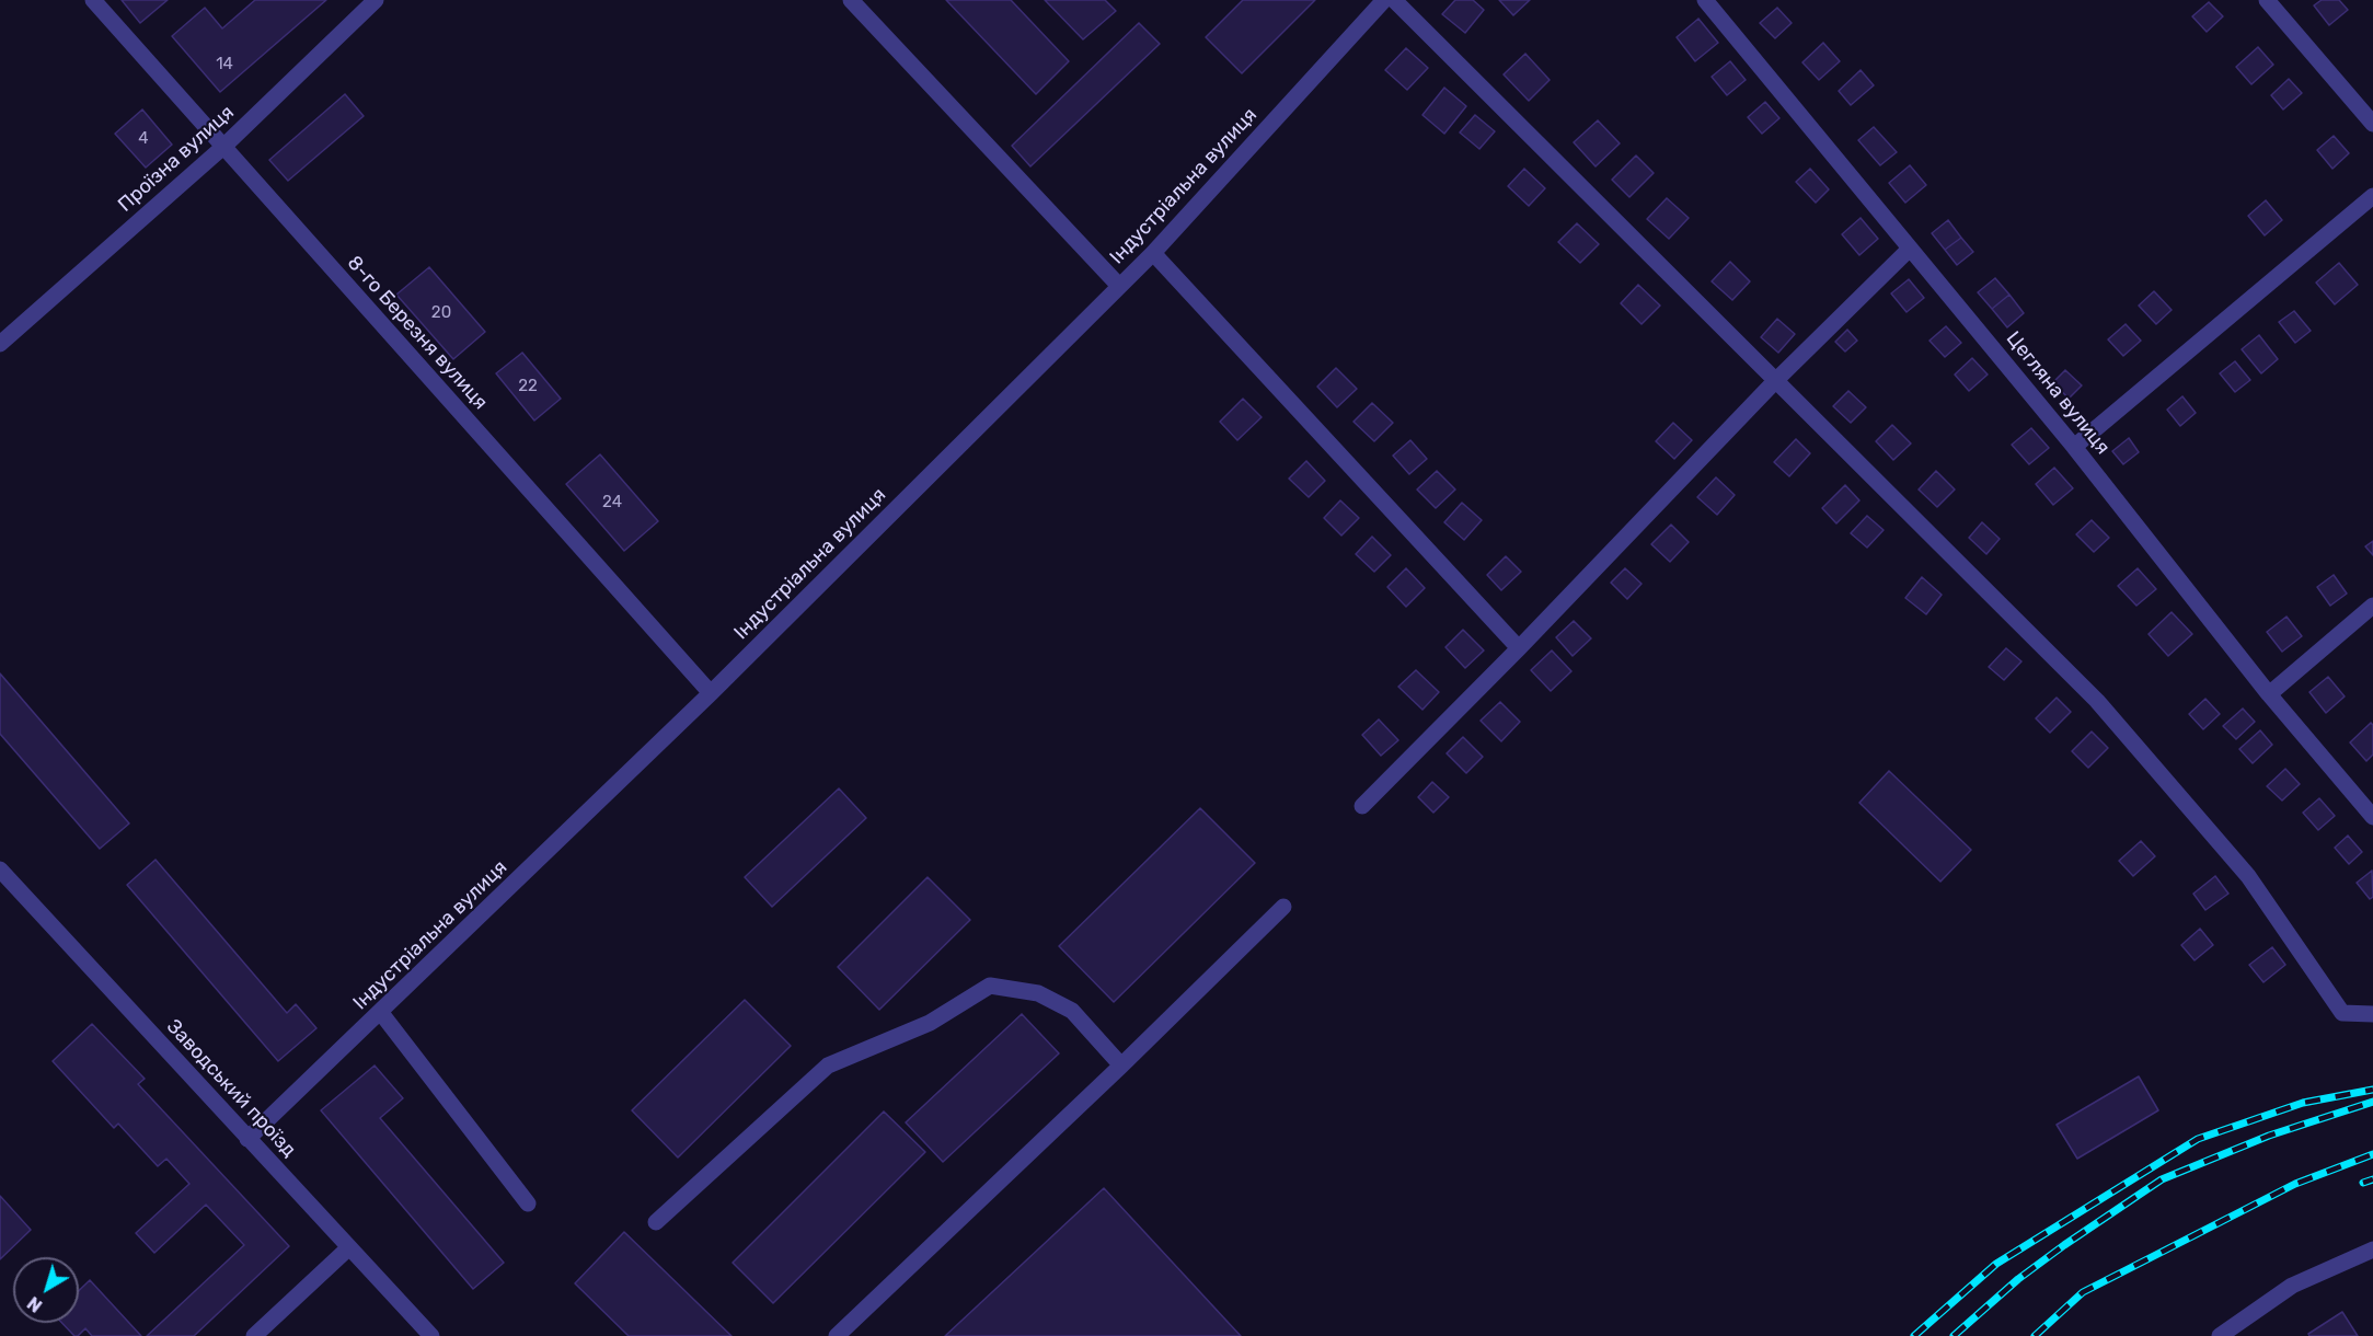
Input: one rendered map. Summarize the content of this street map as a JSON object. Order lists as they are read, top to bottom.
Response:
{
  "streets": {
    "street": [
      "Проїзна вулиця",
      "Індустріальна вулиця",
      "8-го Березня вулиця",
      "Цегляна вулиця",
      "Заводський проїзд"
    ]
  },
  "crossings": [
    ["Проїзна вулиця", "8-го Березня вулиця"],
    ["Індустріальна вулиця", "8-го Березня вулиця"],
    ["Індустріальна вулиця", "Заводський проїзд"]
  ],
  "house_numbers": [
    "14",
    "4",
    "20",
    "22",
    "24"
  ],
  "north": "bottom left"
}
